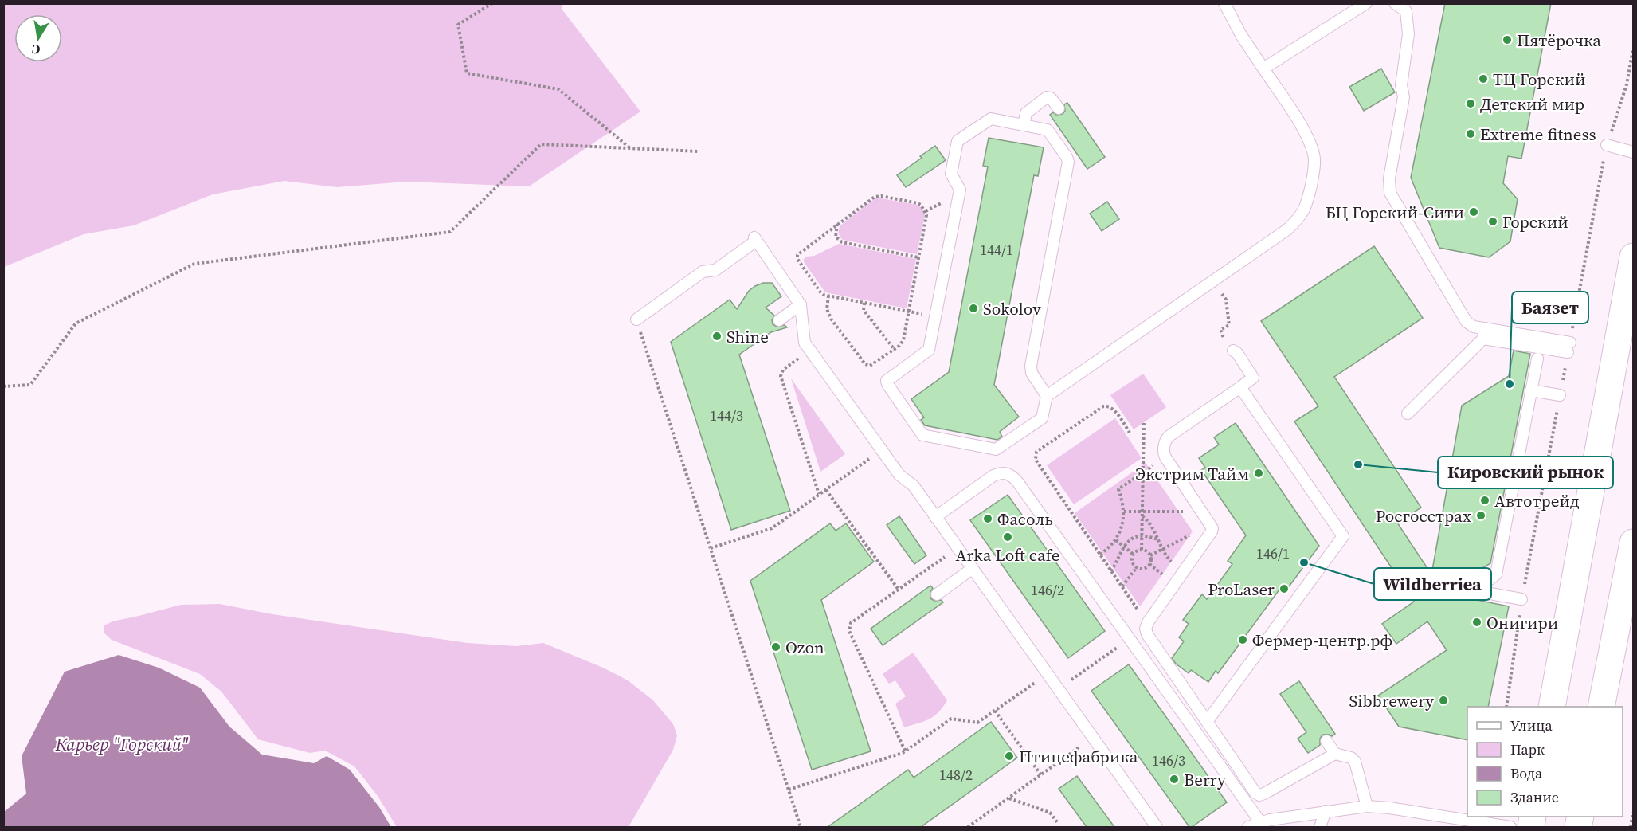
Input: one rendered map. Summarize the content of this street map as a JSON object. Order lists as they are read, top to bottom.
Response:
{
  "water": ["Карьер \"Горский\""],
  "places": [
    "Пятёрочка",
    "ТЦ Горский",
    "Детский мир",
    "Extreme fitness",
    "БЦ Горский-Сити",
    "Горский",
    "Sokolov",
    "Shine",
    "Баязет",
    "Кировский рынок",
    "Экстрим Тайм",
    "Автотрейд",
    "Росгосстрах",
    "Фасоль",
    "Arka Loft cafe",
    "Wildberriea",
    "ProLaser",
    "Онигири",
    "Фермер-центр.рф",
    "Ozon",
    "Sibbrewery",
    "Птицефабрика",
    "Berry"
  ],
  "house_numbers": [
    "144/1",
    "144/3",
    "146/1",
    "146/2",
    "146/3",
    "148/2"
  ],
  "legend": [
    "Улица",
    "Парк",
    "Вода",
    "Здание"
  ],
  "north": "bottom"
}
